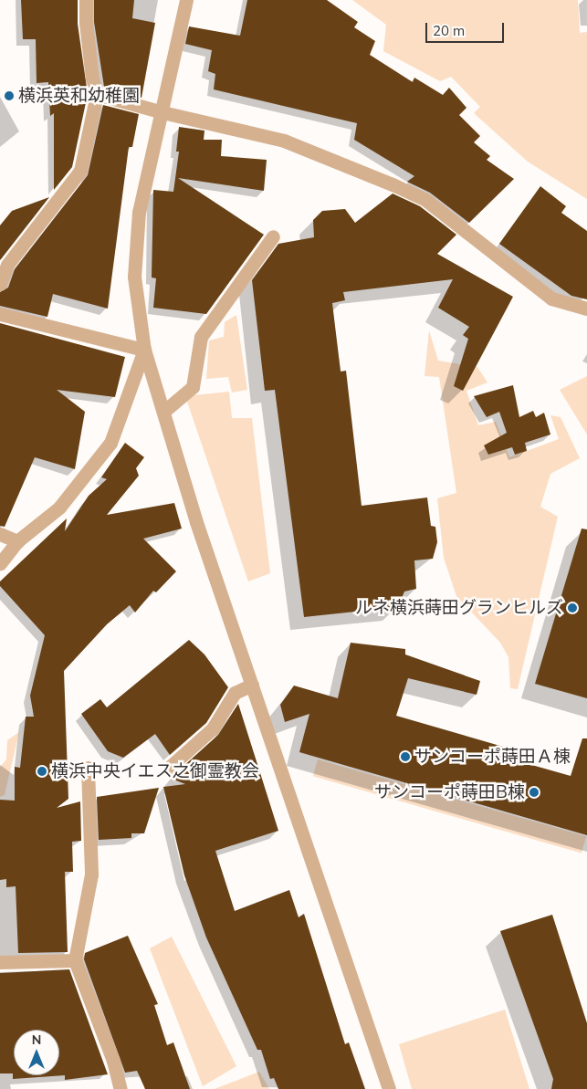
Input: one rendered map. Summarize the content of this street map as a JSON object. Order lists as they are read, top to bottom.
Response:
{
  "places": [
    "横浜英和幼稚園",
    "ルネ横浜蒔田グランヒルズ",
    "サンコーポ蒔田Ａ棟",
    "横浜中央イエス之御霊教会",
    "サンコーポ蒔田B棟"
  ],
  "scale_bar": "20 m",
  "north": "top"
}
